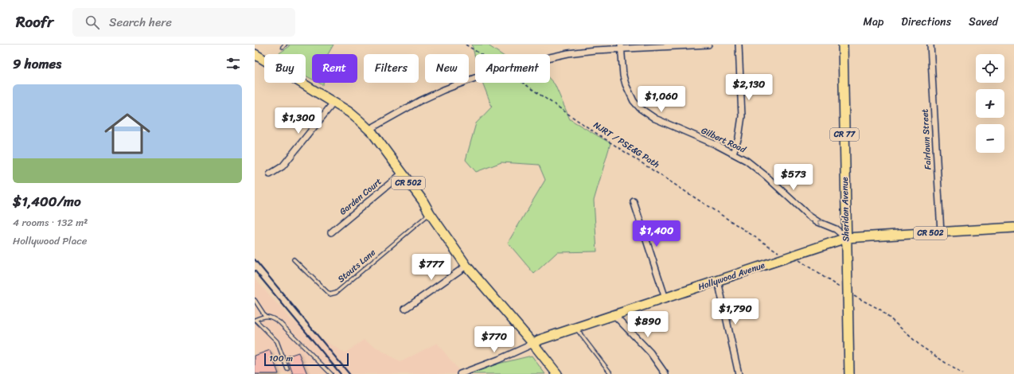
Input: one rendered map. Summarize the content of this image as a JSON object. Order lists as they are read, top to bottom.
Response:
{
  "streets": {
    "main road": [
      "CR 77",
      "CR 502",
      "Sheridan Avenue",
      "Hollywood Avenue"
    ],
    "street": ["Fairlawn Street", "Gilbert Road", "Garden Court"],
    "lane": ["Stouts Lane"],
    "path": ["NJRT / PSE&G Path"]
  },
  "crossings": [
    ["Fairlawn Street", "Hollywood Avenue"],
    ["Gilbert Road", "Sheridan Avenue"],
    ["Gilbert Road", "Hollywood Avenue"],
    ["CR 502", "Garden Court"],
    ["CR 502", "Stouts Lane"],
    ["CR 502", "Hollywood Avenue"],
    ["Sheridan Avenue", "Hollywood Avenue"]
  ],
  "one_way": ["Gilbert Road"],
  "scale_bar": "100 m",
  "page": {
    "header": "Roofr",
    "search": "Search here",
    "nav": ["Map", "Directions", "Saved"],
    "heading": "9 homes",
    "map_buttons": ["+", "−"],
    "chip": [
      "Buy",
      "Rent",
      "Filters",
      "New",
      "Apartment"
    ],
    "price": [
      "$2,130",
      "$1,060",
      "$1,300",
      "$573",
      "$1,400",
      "$777",
      "$1,790",
      "$890",
      "$770"
    ],
    "list": [
      {
        "name": "$1,400/mo",
        "note": "4 rooms · 132 m² · Hollywood Place"
      }
    ],
    "scale": "100 m"
  }
}
